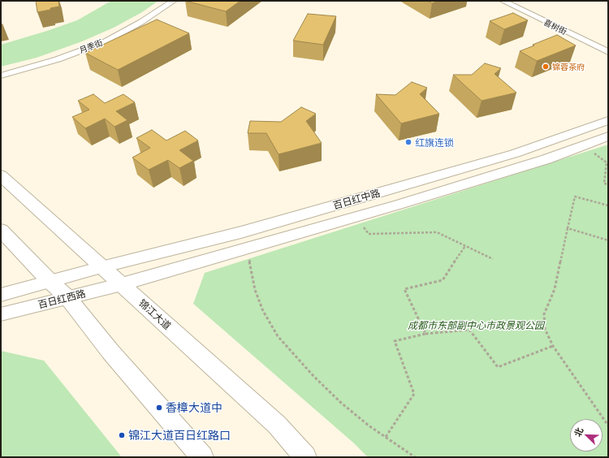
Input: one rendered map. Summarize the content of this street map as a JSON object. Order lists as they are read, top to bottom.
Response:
{
  "streets": {
    "main road": ["锦江大道"],
    "street": [
      "喜树街",
      "月季街",
      "百日红中路",
      "百日红西路"
    ]
  },
  "crossings": [
    ["百日红中路", "百日红西路"],
    ["百日红中路", "锦江大道"],
    ["百日红西路", "锦江大道"]
  ],
  "parks": ["成都市东部副中心市政景观公园"],
  "places": [
    "锦蓉茶府",
    "红旗连锁",
    "香樟大道中",
    "锦江大道百日红路口"
  ],
  "north": "top left"
}
